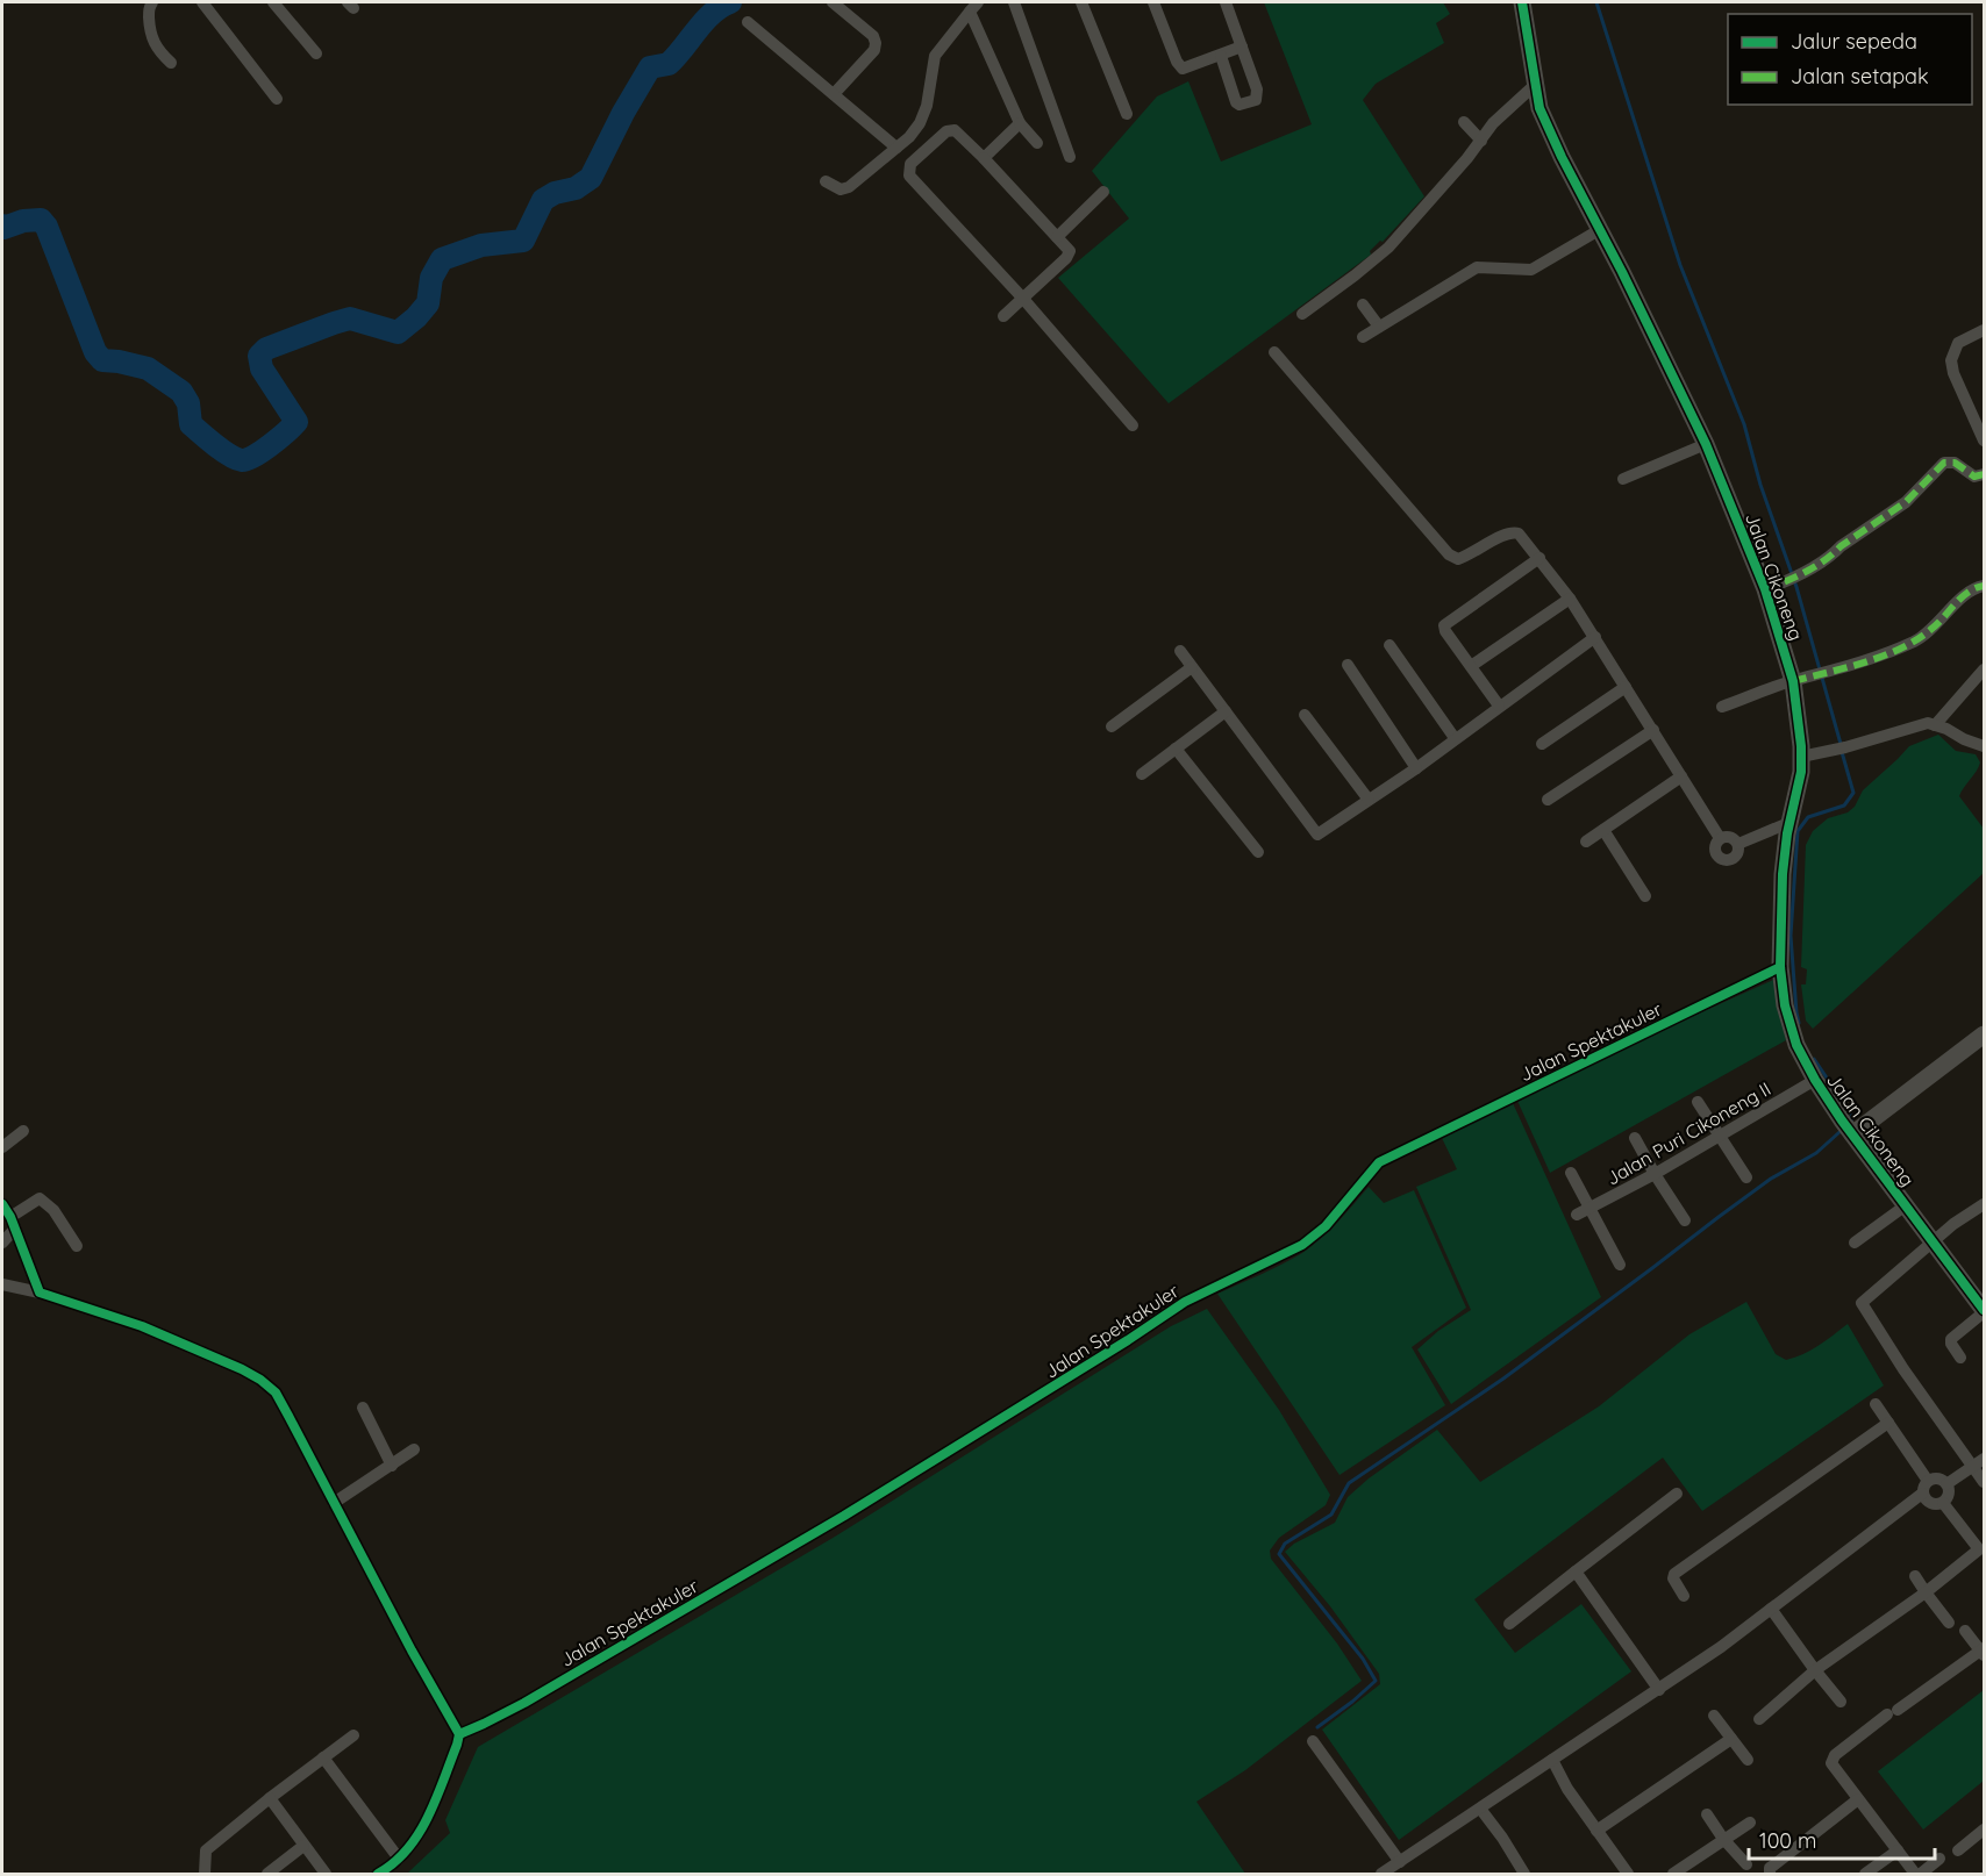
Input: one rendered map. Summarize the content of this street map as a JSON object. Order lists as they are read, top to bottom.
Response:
{
  "streets": {
    "street": ["Jalan Cikoneng", "Jalan Spektakuler", "Jalan Puri Cikoneng II"]
  },
  "crossings": [
    ["Jalan Cikoneng", "Jalan Spektakuler"],
    ["Jalan Cikoneng", "Jalan Puri Cikoneng II"]
  ],
  "legend": ["Jalur sepeda", "Jalan setapak"],
  "scale_bar": "100 m"
}
